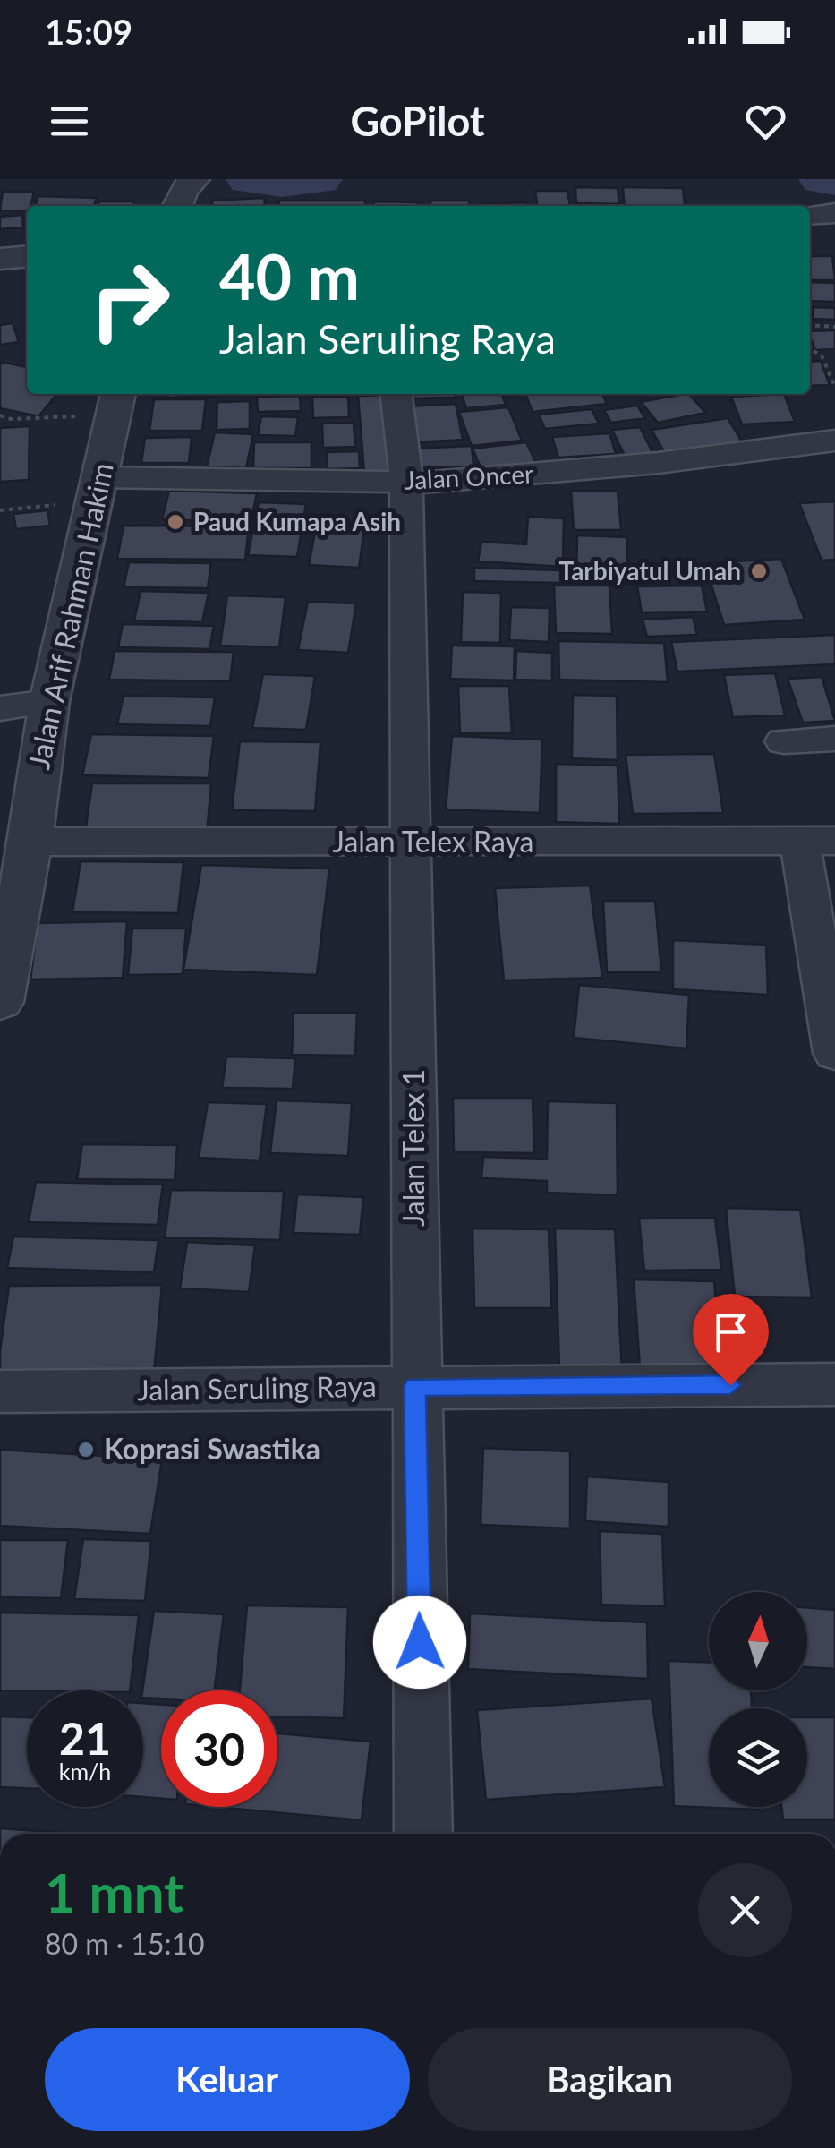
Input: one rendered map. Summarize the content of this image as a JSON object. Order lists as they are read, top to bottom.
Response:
{
  "streets": {
    "street": [
      "Jalan Oncer",
      "Jalan Arif Rahman Hakim",
      "Jalan Telex Raya",
      "Jalan Telex 1",
      "Jalan Seruling Raya"
    ]
  },
  "crossings": [
    ["Jalan Oncer", "Jalan Arif Rahman Hakim"],
    ["Jalan Oncer", "Jalan Telex 1"],
    ["Jalan Arif Rahman Hakim", "Jalan Telex Raya"],
    ["Jalan Telex Raya", "Jalan Telex 1"],
    ["Jalan Telex 1", "Jalan Seruling Raya"]
  ],
  "places": ["Paud Kumapa Asih", "Tarbiyatul Umah", "Koprasi Swastika"],
  "north": "top",
  "page": {
    "status": "15:09",
    "header": "GoPilot",
    "turn": ["40 m", "Jalan Seruling Raya"],
    "speed": "21 km/h",
    "limit": "30",
    "heading": ["1 mnt", "80 m · 15:10"],
    "buttons": ["Keluar", "Bagikan"]
  }
}
